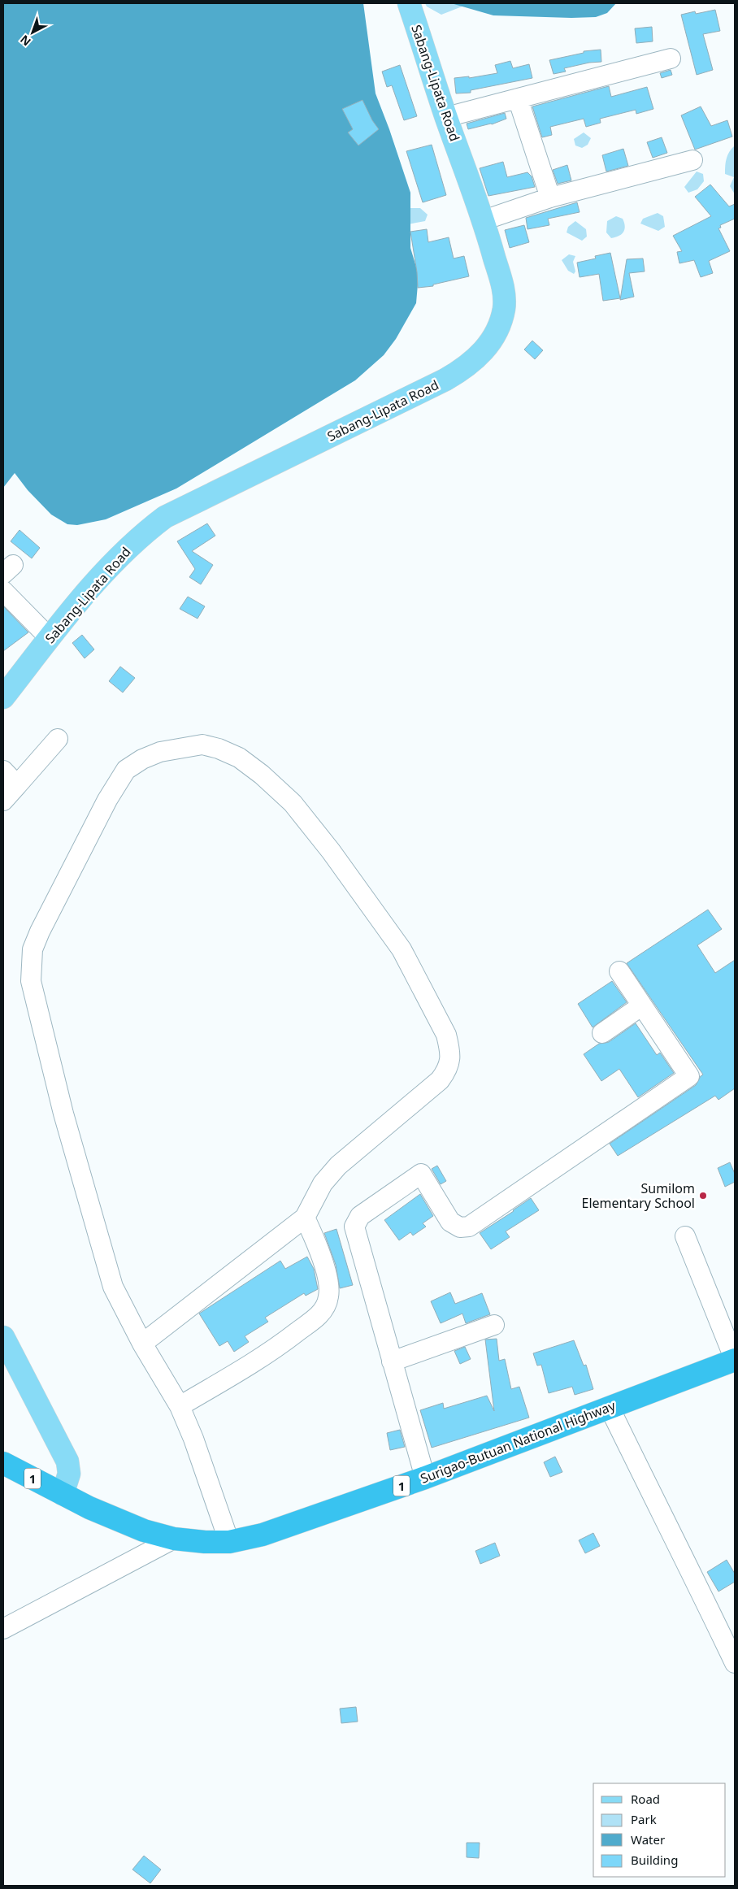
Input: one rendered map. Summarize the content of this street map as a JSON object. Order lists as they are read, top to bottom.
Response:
{
  "streets": {
    "highway": ["Surigao-Butuan National Highway", "1"],
    "main road": ["Sabang-Lipata Road"]
  },
  "places": ["Sumilom Elementary School"],
  "legend": [
    "Road",
    "Park",
    "Water",
    "Building"
  ],
  "north": "bottom left"
}
